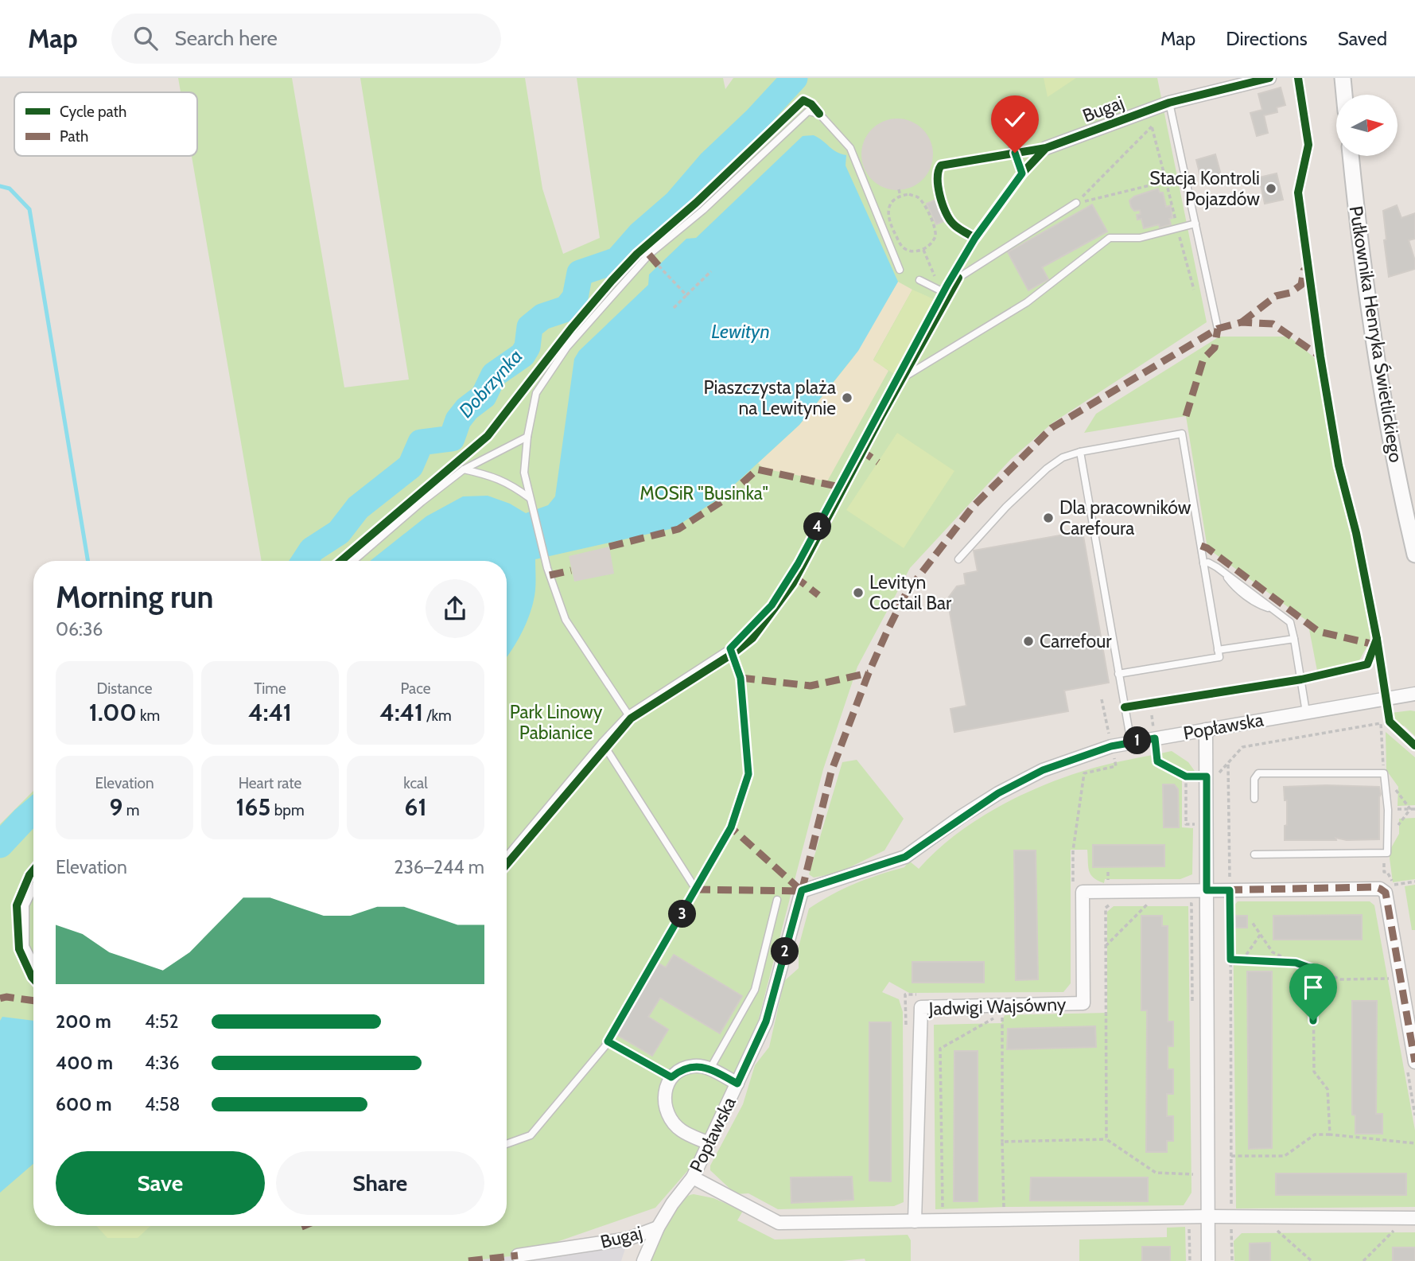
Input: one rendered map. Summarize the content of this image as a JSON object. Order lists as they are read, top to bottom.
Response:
{
  "streets": {
    "street": [
      "Bugaj",
      "Pułkownika Henryka Świetlickiego",
      "Popławska",
      "Jadwigi Wajsówny"
    ]
  },
  "crossings": [
    ["Bugaj", "Popławska"]
  ],
  "water": ["Lewityn", "Dobrzynka"],
  "parks": ["MOSiR \"Businka\"", "Park Linowy Pabianice"],
  "places": [
    "Stacja Kontroli Pojazdów",
    "Piaszczysta plaża na Lewitynie",
    "Dla pracowników Carefoura",
    "Levityn Coctail Bar",
    "Carrefour"
  ],
  "legend": ["Cycle path", "Path"],
  "north": "right",
  "page": {
    "header": "Map",
    "search": "Search here",
    "nav": ["Map", "Directions", "Saved"],
    "pins": [
      "4",
      "1",
      "3",
      "2"
    ],
    "heading": ["Morning run", "06:36"],
    "stats": [
      ["Distance", "1.00 km"],
      ["Time", "4:41"],
      ["Pace", "4:41 /km"],
      ["Elevation", "9 m"],
      ["Heart rate", "165 bpm"],
      ["kcal", "61"]
    ],
    "chart": ["Elevation", "236–244 m"],
    "list": [
      {
        "name": "200 m",
        "note": "4:52"
      },
      {
        "name": "400 m",
        "note": "4:36"
      },
      {
        "name": "600 m",
        "note": "4:58"
      }
    ],
    "buttons": ["Save", "Share"]
  }
}
